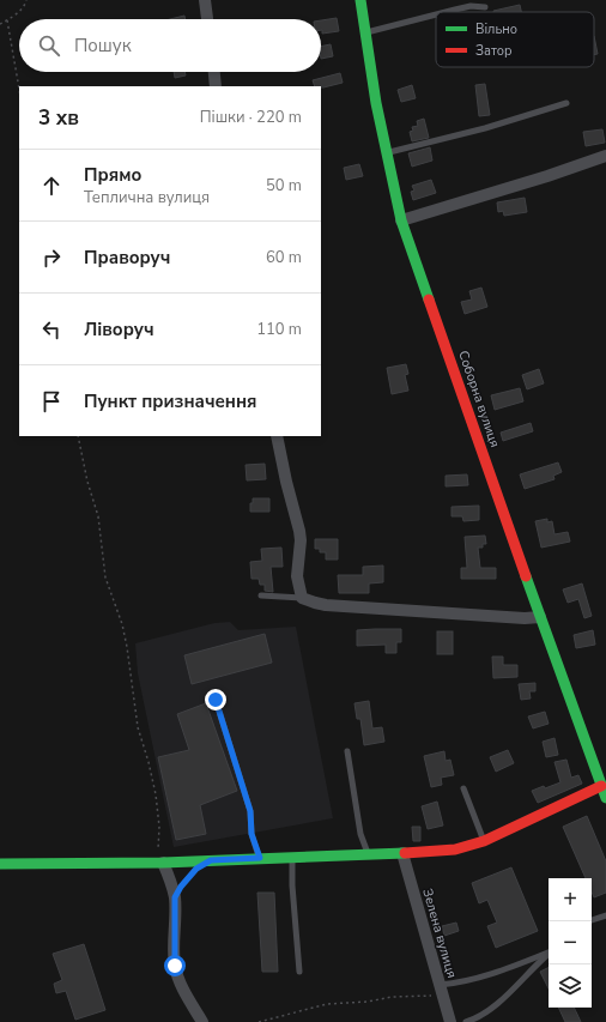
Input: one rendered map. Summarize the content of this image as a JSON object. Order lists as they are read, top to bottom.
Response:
{
  "streets": {
    "street": ["Соборна вулиця", "Зелена вулиця"]
  },
  "legend": ["Вільно", "Затор"],
  "page": {
    "search": "Пошук",
    "heading": ["3 хв", "Пішки · 220 m"],
    "list": [
      ["Прямо", "Теплична вулиця", "50 m"],
      ["Праворуч", "60 m"],
      ["Ліворуч", "110 m"],
      "Пункт призначення"
    ],
    "map_buttons": ["+", "−"]
  }
}
